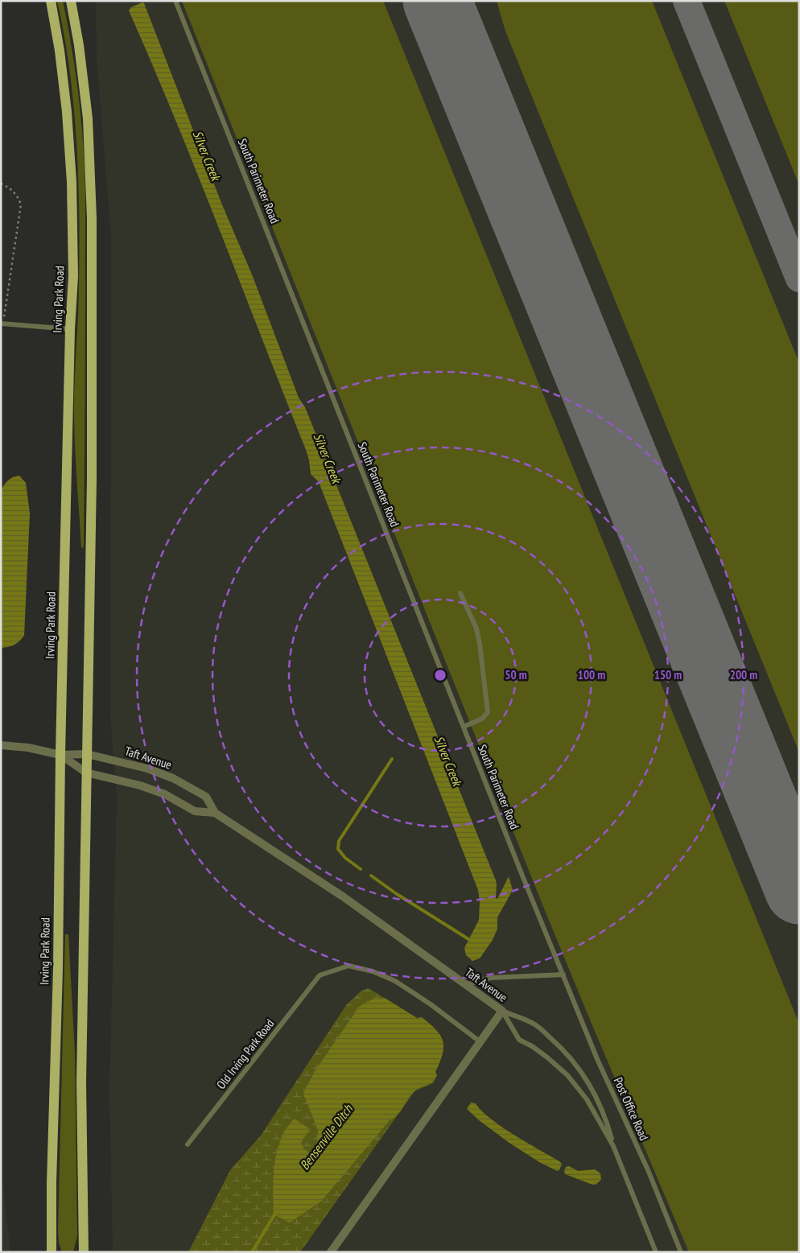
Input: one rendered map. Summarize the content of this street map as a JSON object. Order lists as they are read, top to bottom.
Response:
{
  "streets": {
    "main road": ["Irving Park Road"],
    "street": ["Taft Avenue"],
    "lane": ["South Parimeter Road", "Old Irving Park Road", "Post Office Road"]
  },
  "crossings": [
    ["South Parimeter Road", "Post Office Road"],
    ["Irving Park Road", "Taft Avenue"]
  ],
  "water": ["Silver Creek", "Bensenville Ditch"],
  "rings": [
    "50 m",
    "100 m",
    "150 m",
    "200 m"
  ]
}
